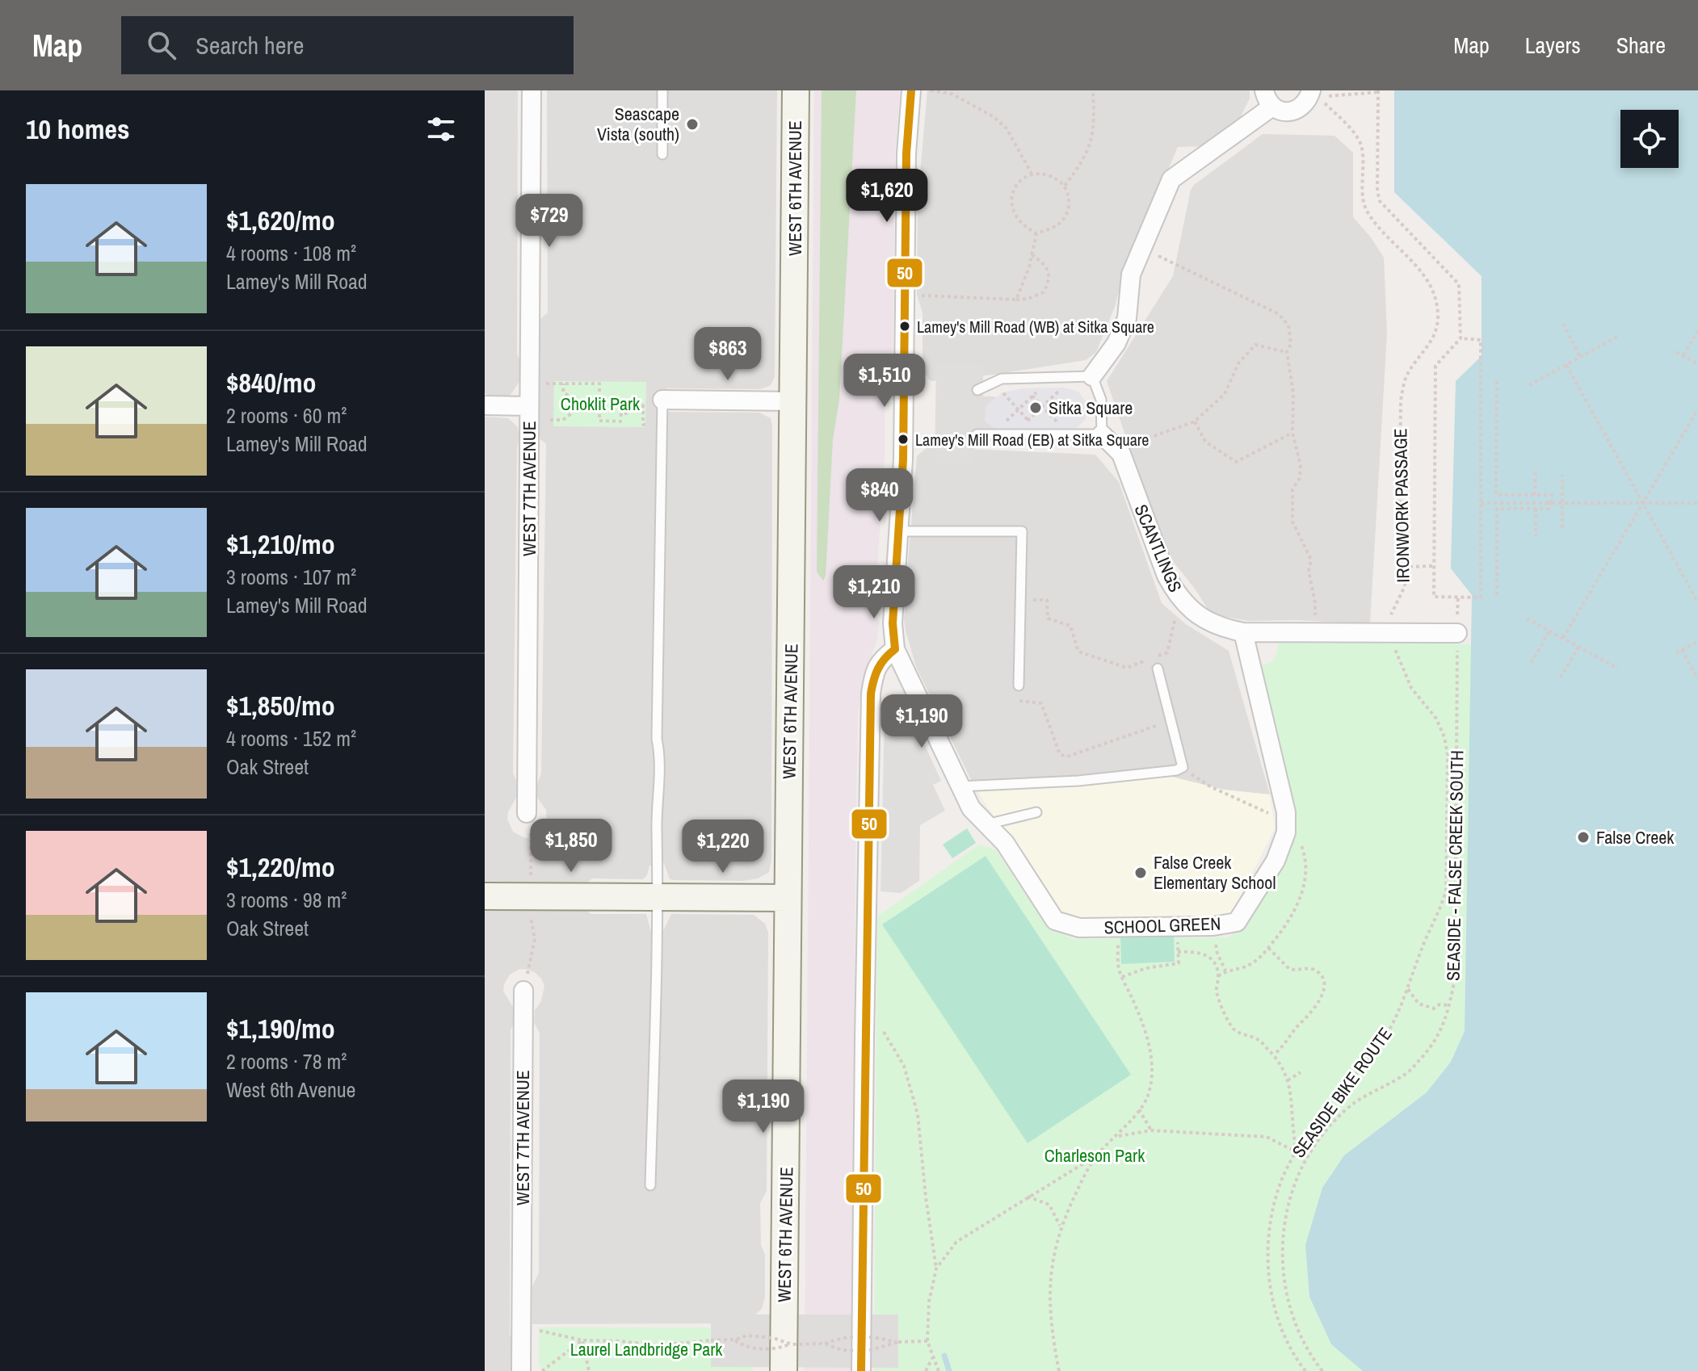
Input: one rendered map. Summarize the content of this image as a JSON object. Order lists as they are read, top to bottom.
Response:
{
  "streets": {
    "main road": ["WEST 6TH AVENUE"],
    "street": ["WEST 7TH AVENUE", "SCANTLINGS", "SCHOOL GREEN"],
    "path": ["IRONWORK PASSAGE", "SEASIDE - FALSE CREEK SOUTH", "SEASIDE BIKE ROUTE"]
  },
  "crossings": [
    ["IRONWORK PASSAGE", "SEASIDE BIKE ROUTE"],
    ["SCANTLINGS", "SCHOOL GREEN"]
  ],
  "parks": ["Choklit Park", "Charleson Park", "Laurel Landbridge Park"],
  "places": [
    "Seascape Vista (south)",
    "Lamey's Mill Road (WB) at Sitka Square",
    "Sitka Square",
    "Lamey's Mill Road (EB) at Sitka Square",
    "False Creek",
    "False Creek Elementary School"
  ],
  "lines": ["transit line 50"],
  "page": {
    "header": "Map",
    "search": "Search here",
    "nav": ["Map", "Layers", "Share"],
    "heading": "10 homes",
    "list": [
      {
        "name": "$1,620/mo",
        "note": "4 rooms · 108 m² · Lamey's Mill Road"
      },
      {
        "name": "$840/mo",
        "note": "2 rooms · 60 m² · Lamey's Mill Road"
      },
      {
        "name": "$1,210/mo",
        "note": "3 rooms · 107 m² · Lamey's Mill Road"
      },
      {
        "name": "$1,850/mo",
        "note": "4 rooms · 152 m² · Oak Street"
      },
      {
        "name": "$1,220/mo",
        "note": "3 rooms · 98 m² · Oak Street"
      },
      {
        "name": "$1,190/mo",
        "note": "2 rooms · 78 m² · West 6th Avenue"
      }
    ],
    "price": [
      "$1,620",
      "$729",
      "$863",
      "$1,510",
      "$840",
      "$1,210",
      "$1,190",
      "$1,850",
      "$1,220",
      "$1,190"
    ]
  }
}
